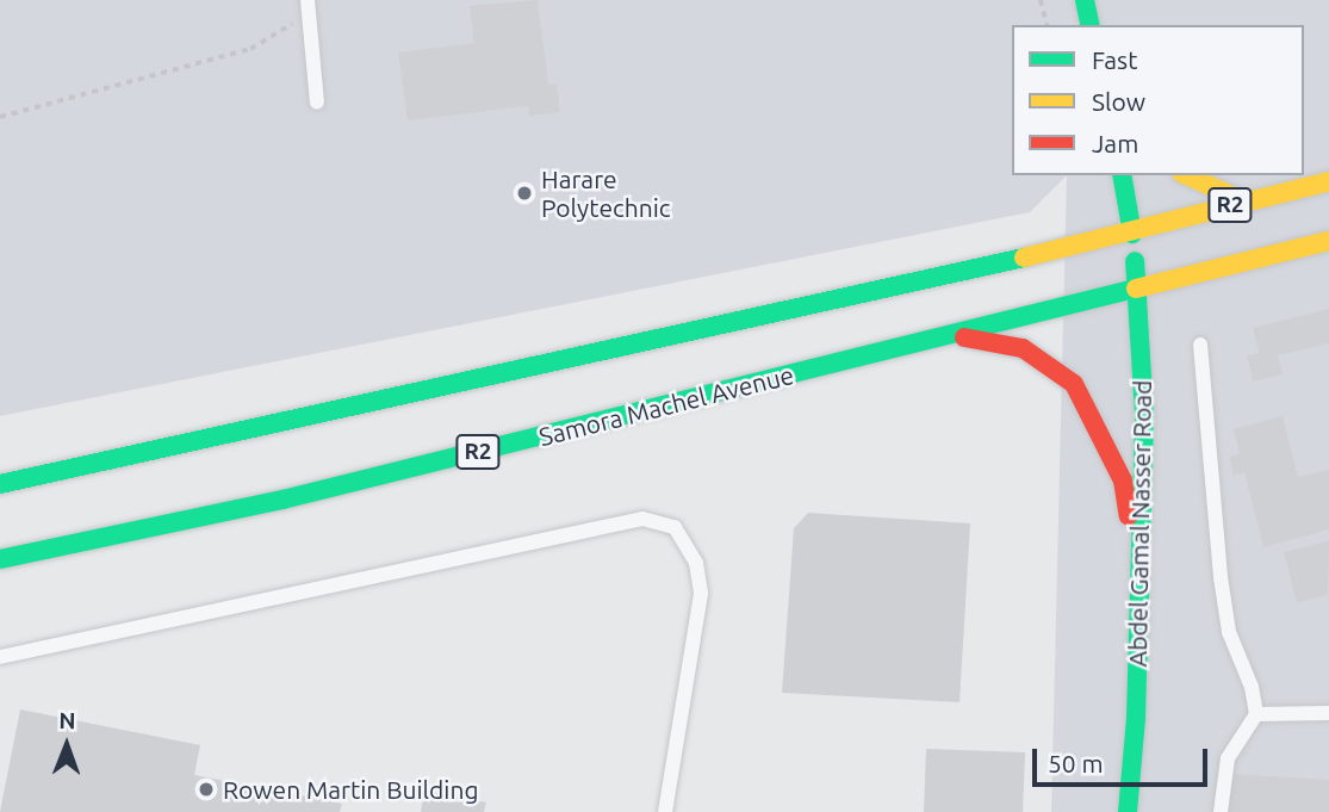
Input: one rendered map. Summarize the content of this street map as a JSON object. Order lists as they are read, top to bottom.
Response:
{
  "streets": {
    "main road": ["R2", "Samora Machel Avenue", "Abdel Gamal Nasser Road"]
  },
  "crossings": [
    ["R2", "Abdel Gamal Nasser Road"],
    ["Samora Machel Avenue", "Abdel Gamal Nasser Road"]
  ],
  "places": ["Harare Polytechnic", "Rowen Martin Building"],
  "legend": ["Fast", "Slow", "Jam"],
  "scale_bar": "50 m",
  "north": "top"
}
